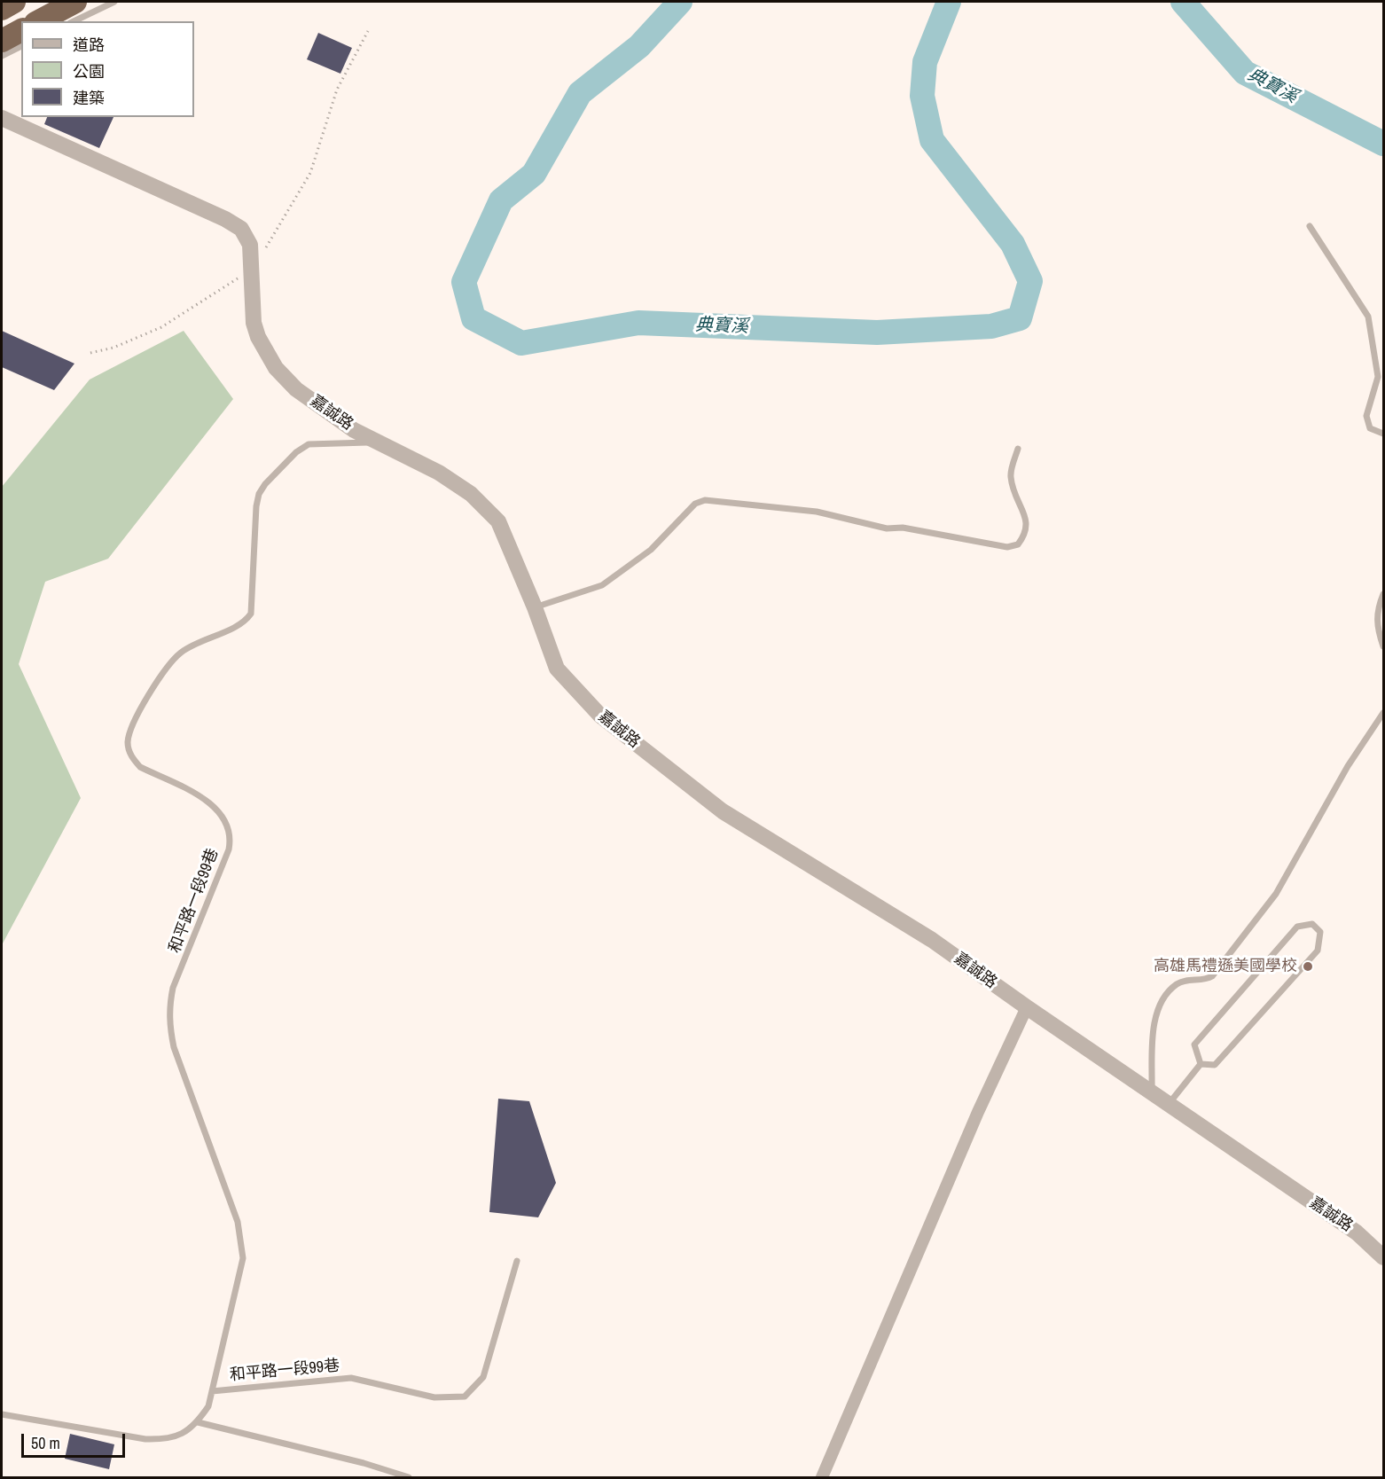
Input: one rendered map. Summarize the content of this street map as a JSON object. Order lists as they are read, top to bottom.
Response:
{
  "streets": {
    "street": ["嘉誠路"],
    "lane": ["和平路一段99巷"]
  },
  "crossings": [
    ["嘉誠路", "和平路一段99巷"]
  ],
  "water": ["典寶溪"],
  "places": ["高雄馬禮遜美國學校"],
  "legend": ["道路", "公園", "建築"],
  "scale_bar": "50 m"
}
